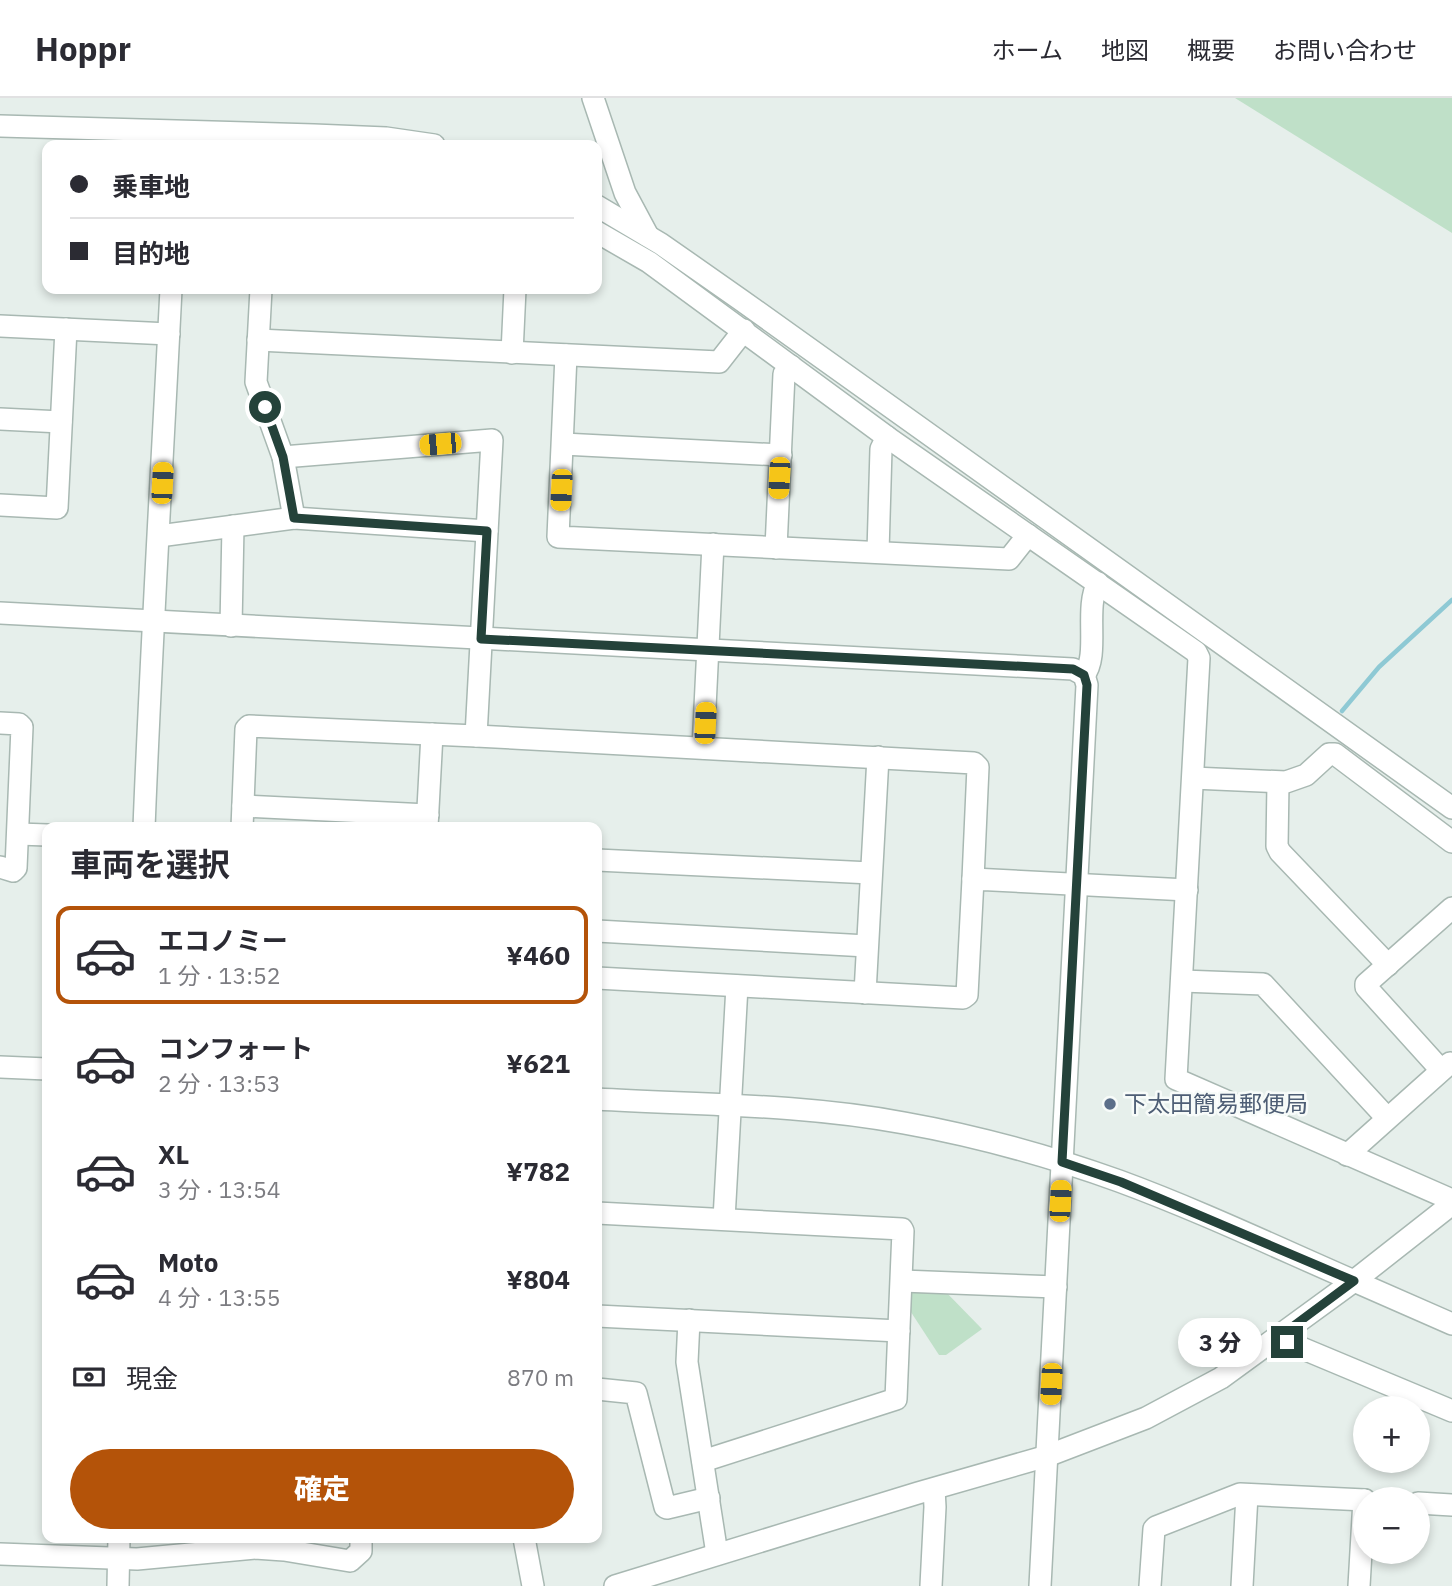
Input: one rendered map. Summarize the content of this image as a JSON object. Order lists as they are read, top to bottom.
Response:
{
  "places": ["下太田簡易郵便局"],
  "page": {
    "header": "Hoppr",
    "nav": [
      "ホーム",
      "地図",
      "概要",
      "お問い合わせ"
    ],
    "banner": ["乗車地", "目的地"],
    "heading": "車両を選択",
    "list": [
      {
        "name": "エコノミー",
        "note": "1 分 · 13:52",
        "value": "¥460"
      },
      {
        "name": "コンフォート",
        "note": "2 分 · 13:53",
        "value": "¥621"
      },
      {
        "name": "XL",
        "note": "3 分 · 13:54",
        "value": "¥782"
      },
      {
        "name": "Moto",
        "note": "4 分 · 13:55",
        "value": "¥804"
      }
    ],
    "bubble": "3 分",
    "pay": ["現金", "870 m"],
    "map_buttons": ["+", "−"],
    "buttons": "確定"
  }
}
